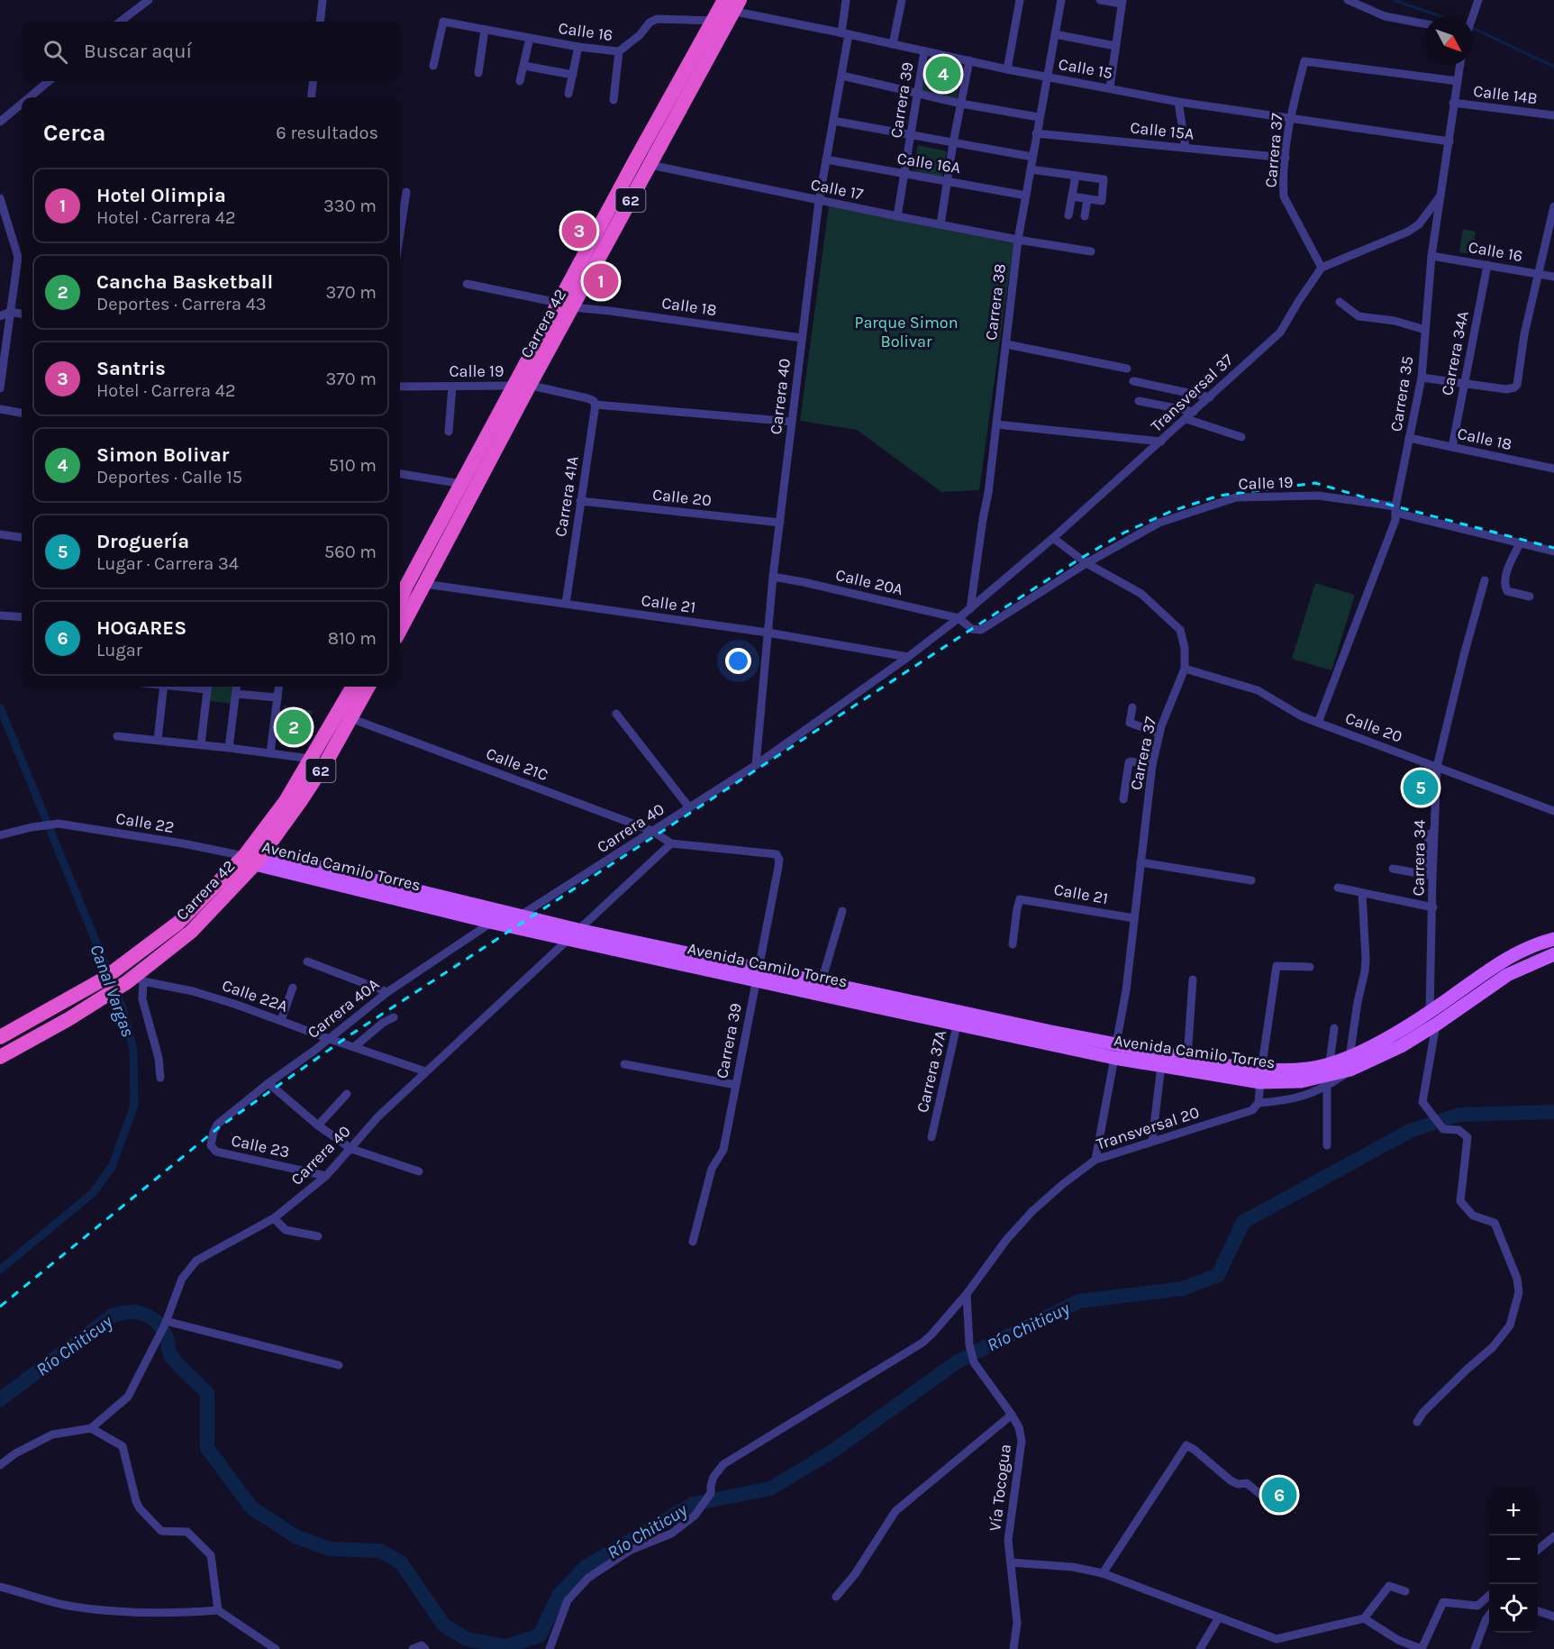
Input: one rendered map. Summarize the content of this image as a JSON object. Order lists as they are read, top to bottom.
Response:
{
  "streets": {
    "highway": ["62", "Carrera 42"],
    "main road": ["Avenida Camilo Torres"],
    "street": [
      "Calle 16",
      "Calle 15",
      "Calle 14B",
      "Carrera 39",
      "Calle 15A",
      "Carrera 37",
      "Calle 16A",
      "Calle 17",
      "Carrera 38",
      "Calle 18",
      "Carrera 34A",
      "Calle 19",
      "Transversal 37",
      "Carrera 35",
      "Carrera 40",
      "Carrera 41A",
      "Calle 20",
      "Calle 20A",
      "Calle 21",
      "Calle 21C",
      "Calle 22",
      "Carrera 34",
      "Calle 22A",
      "Carrera 40A",
      "Carrera 37A",
      "Transversal 20",
      "Calle 23",
      "Vía Tocogua"
    ]
  },
  "crossings": [
    ["Calle 16", "Calle 15"],
    ["Calle 16", "Carrera 42"],
    ["Calle 16", "Carrera 34A"],
    ["Calle 16", "Carrera 35"],
    ["Calle 15", "Carrera 39"],
    ["Calle 15", "Carrera 37"],
    ["Calle 15", "Carrera 38"],
    ["Calle 15", "Carrera 42"],
    ["Calle 15", "Carrera 35"],
    ["Calle 15", "Carrera 40"],
    ["Calle 14B", "Carrera 35"],
    ["Carrera 39", "Calle 16A"],
    ["Carrera 39", "Calle 17"],
    ["Carrera 39", "Carrera 40"],
    ["Carrera 39", "Calle 21C"],
    ["Carrera 39", "Avenida Camilo Torres"],
    ["Calle 15A", "Carrera 37"],
    ["Calle 15A", "Carrera 38"],
    ["Carrera 37", "Calle 19"],
    ["Carrera 37", "Transversal 37"],
    ["Carrera 37", "Carrera 35"],
    ["Carrera 37", "Calle 20"],
    ["Carrera 37", "Calle 21"],
    ["Carrera 37", "Avenida Camilo Torres"],
    ["Calle 16A", "Carrera 38"],
    ["Calle 16A", "Carrera 40"],
    ["Calle 17", "Carrera 38"],
    ["Calle 17", "Carrera 42"],
    ["Calle 17", "Carrera 40"],
    ["Carrera 38", "Transversal 37"],
    ["Calle 18", "Carrera 42"],
    ["Calle 18", "Carrera 34A"],
    ["Calle 18", "Carrera 35"],
    ["Calle 18", "Carrera 40"],
    ["Carrera 42", "Calle 19"],
    ["Carrera 42", "Calle 21"],
    ["Carrera 42", "Calle 21C"],
    ["Carrera 42", "Calle 22"],
    ["Carrera 42", "Avenida Camilo Torres"],
    ["Carrera 42", "Calle 22A"],
    ["Calle 19", "Carrera 35"],
    ["Calle 19", "Carrera 41A"],
    ["Transversal 37", "Carrera 40"],
    ["Transversal 37", "Calle 20A"],
    ["Carrera 35", "Calle 20"],
    ["Carrera 40", "Calle 20"],
    ["Carrera 40", "Calle 20A"],
    ["Carrera 40", "Calle 21"],
    ["Carrera 40", "Calle 21C"],
    ["Carrera 40", "Avenida Camilo Torres"],
    ["Carrera 40", "Calle 22A"],
    ["Carrera 40", "Calle 23"],
    ["Carrera 41A", "Calle 20"],
    ["Carrera 41A", "Calle 21"],
    ["Calle 20", "Carrera 34"],
    ["Calle 22", "Avenida Camilo Torres"],
    ["Carrera 34", "Avenida Camilo Torres"],
    ["Avenida Camilo Torres", "Carrera 40A"],
    ["Avenida Camilo Torres", "Carrera 37A"],
    ["Avenida Camilo Torres", "Transversal 20"],
    ["Calle 22A", "Carrera 40A"],
    ["Carrera 40A", "Calle 23"],
    ["Transversal 20", "Vía Tocogua"]
  ],
  "water": ["Canal Vargas", "Río Chiticuy"],
  "parks": ["Parque Simon Bolivar"],
  "north": "bottom right",
  "page": {
    "search": "Buscar aquí",
    "pins": [
      "4",
      "3",
      "1",
      "2",
      "5",
      "6"
    ],
    "heading": ["Cerca", "6 resultados"],
    "list": [
      {
        "mark": "1",
        "name": "Hotel Olimpia",
        "note": "Hotel · Carrera 42",
        "value": "330 m"
      },
      {
        "mark": "2",
        "name": "Cancha Basketball",
        "note": "Deportes · Carrera 43",
        "value": "370 m"
      },
      {
        "mark": "3",
        "name": "Santris",
        "note": "Hotel · Carrera 42",
        "value": "370 m"
      },
      {
        "mark": "4",
        "name": "Simon Bolivar",
        "note": "Deportes · Calle 15",
        "value": "510 m"
      },
      {
        "mark": "5",
        "name": "Droguería",
        "note": "Lugar · Carrera 34",
        "value": "560 m"
      },
      {
        "mark": "6",
        "name": "HOGARES",
        "note": "Lugar",
        "value": "810 m"
      }
    ],
    "map_buttons": ["+", "−"]
  }
}
